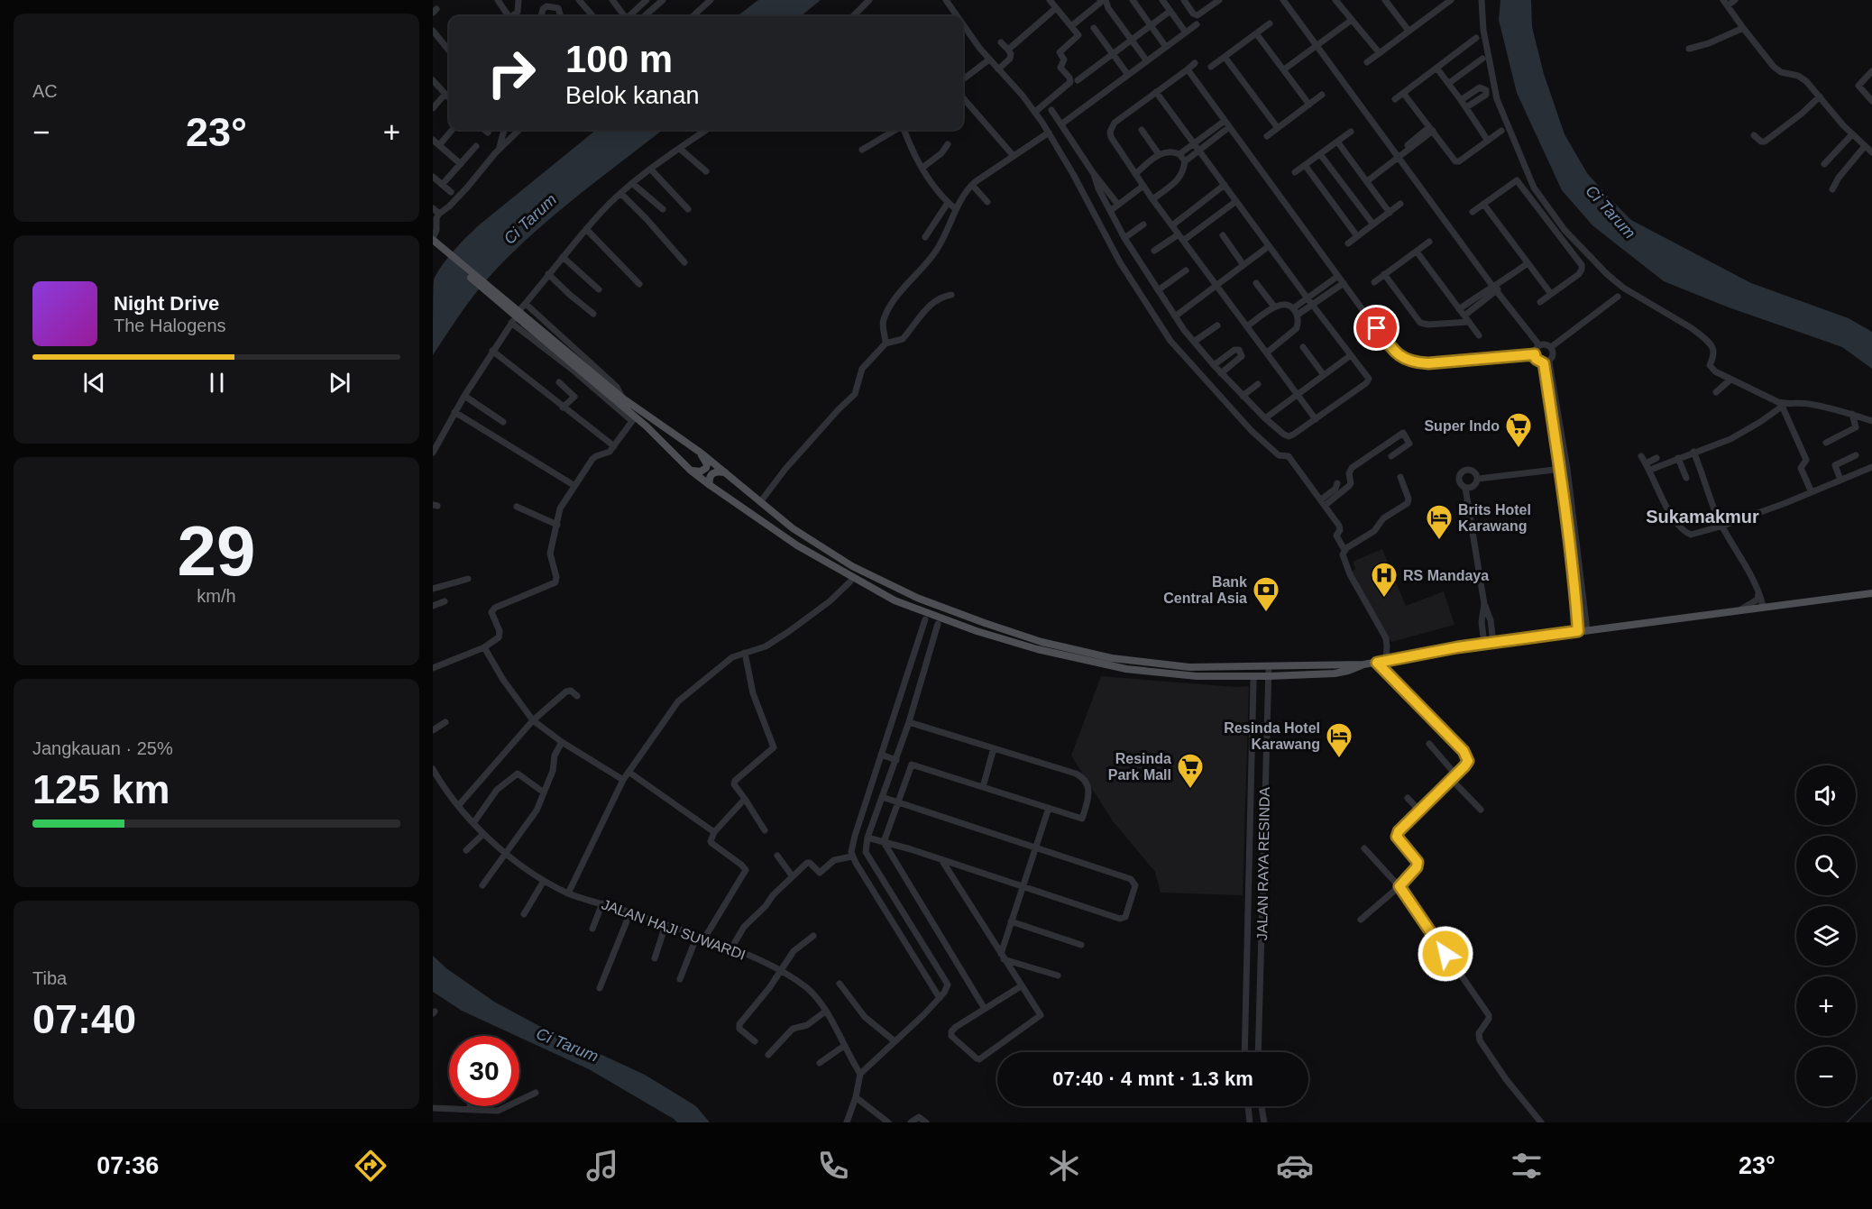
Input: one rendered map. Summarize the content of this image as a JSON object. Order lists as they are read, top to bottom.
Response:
{
  "streets": {
    "street": ["JALAN RAYA RESINDA", "JALAN HAJI SUWARDI"]
  },
  "districts": ["Sukamakmur"],
  "water": ["Ci Tarum"],
  "places": {
    "supermarket": ["Super Indo", "Resinda Park Mall"],
    "hotel": ["Brits Hotel Karawang", "Resinda Hotel Karawang"],
    "hospital": ["RS Mandaya"],
    "bank": ["Bank Central Asia"]
  },
  "page": {
    "tile": [
      "AC",
      ["29", "km/h"],
      ["Jangkauan · 25%", "125 km"],
      ["Tiba", "07:40"]
    ],
    "turn": ["100 m", "Belok kanan"],
    "heat": ["−", "23°", "+"],
    "song": ["Night Drive", "The Halogens"],
    "map_buttons": ["+", "−"],
    "limit": "30",
    "trip": "07:40 · 4 mnt · 1.3 km",
    "tabs": ["07:36", "23°"]
  }
}
